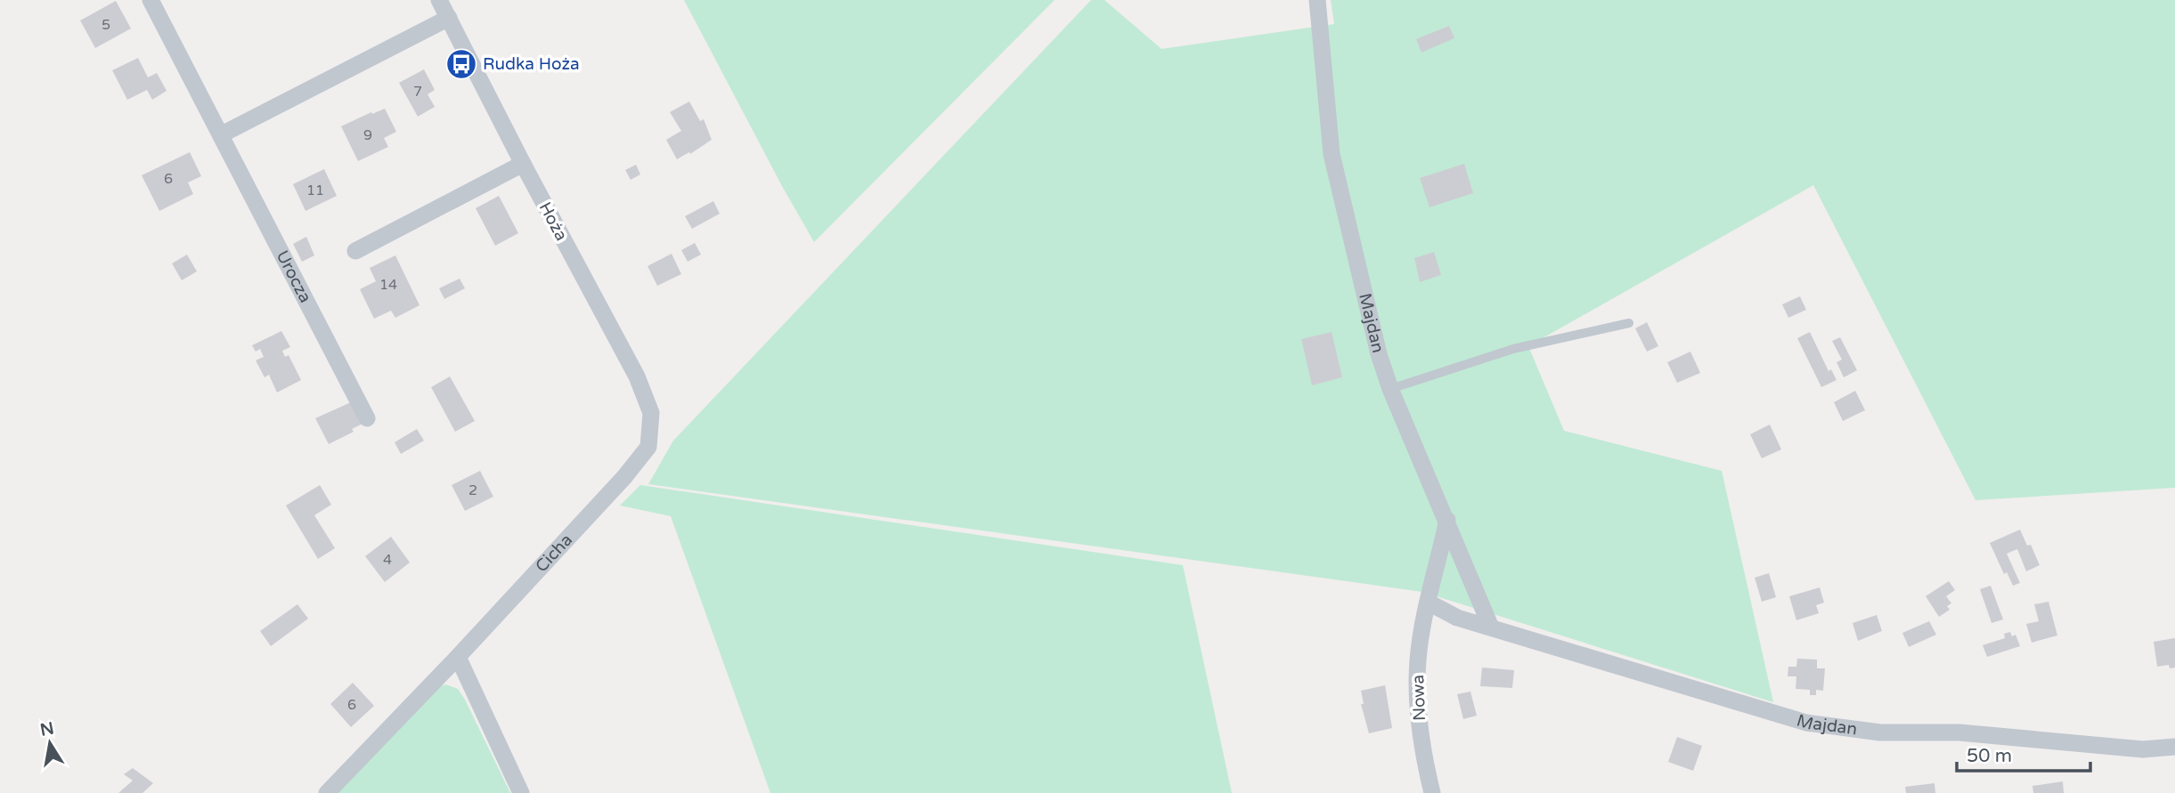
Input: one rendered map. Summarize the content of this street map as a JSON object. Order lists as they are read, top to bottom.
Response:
{
  "streets": {
    "street": [
      "Hoża",
      "Urocza",
      "Majdan",
      "Cicha",
      "Nowa"
    ]
  },
  "crossings": [
    ["Hoża", "Cicha"],
    ["Majdan", "Nowa"]
  ],
  "places": {
    "bus stop": ["Rudka Hoża"]
  },
  "house_numbers": [
    "5",
    "7",
    "9",
    "6",
    "11",
    "14",
    "2",
    "4",
    "6"
  ],
  "scale_bar": "50 m",
  "north": "top"
}
